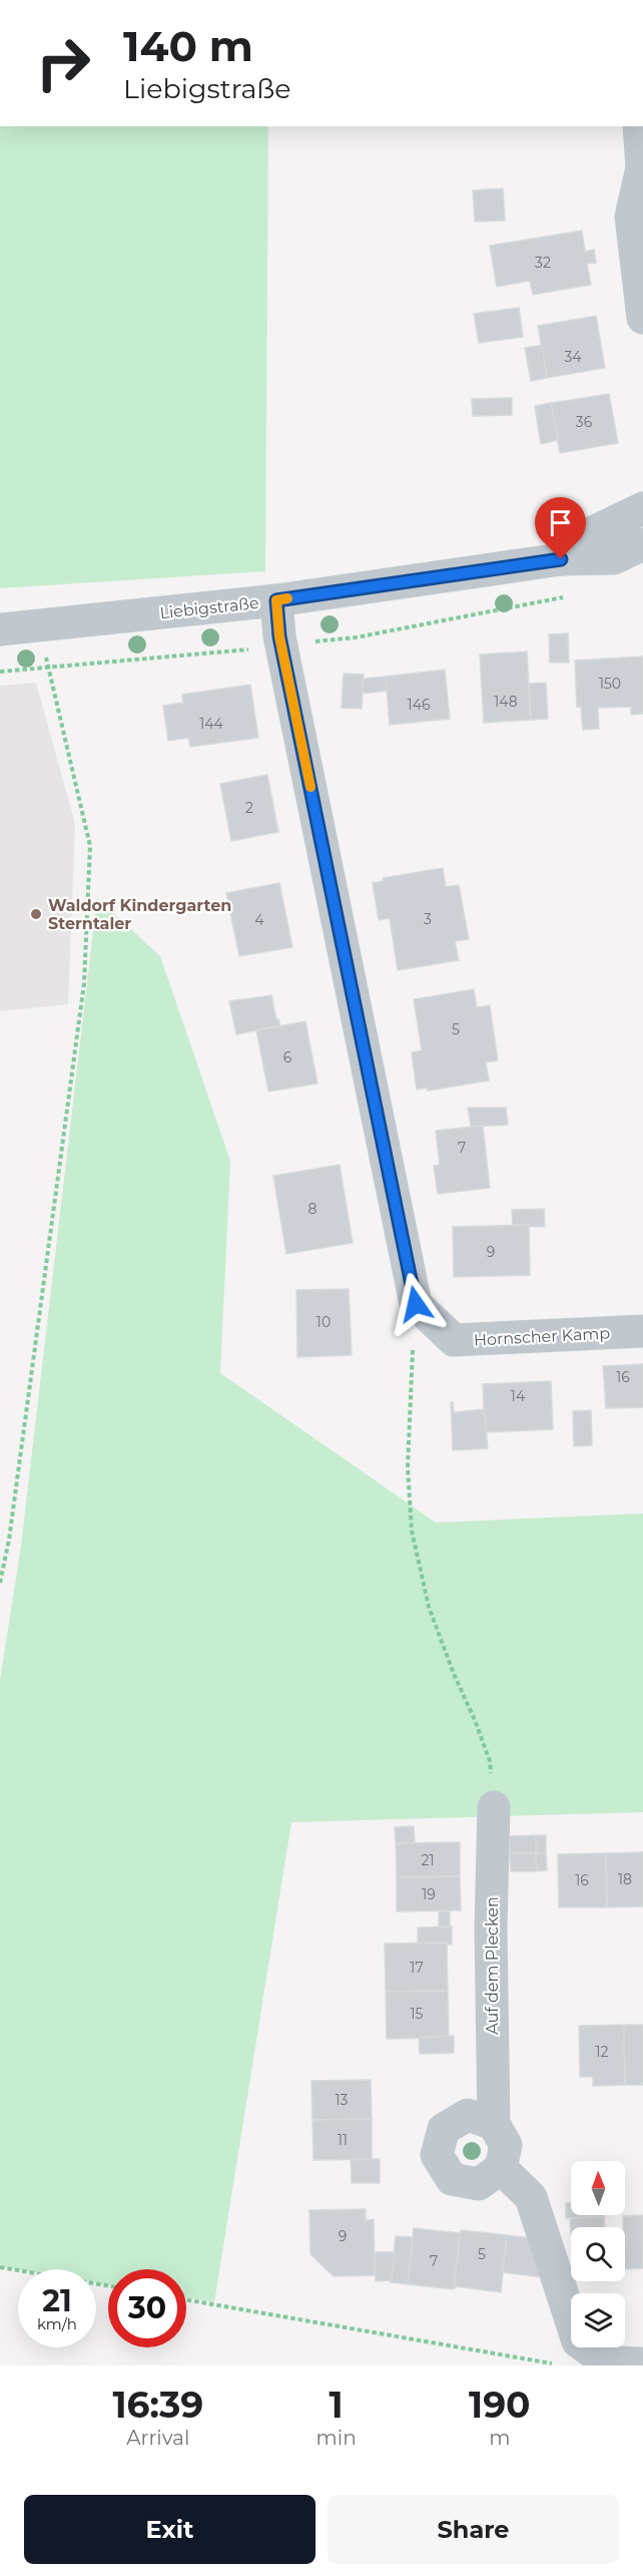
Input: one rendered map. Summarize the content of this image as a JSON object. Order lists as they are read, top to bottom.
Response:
{
  "streets": {
    "street": ["Liebigstraße", "Hornscher Kamp", "Auf dem Plecken"]
  },
  "places": ["Waldorf Kindergarten Sterntaler"],
  "house_numbers": [
    "32",
    "34",
    "36",
    "150",
    "148",
    "146",
    "144",
    "2",
    "3",
    "4",
    "5",
    "6",
    "7",
    "8",
    "9",
    "10",
    "16",
    "14",
    "21",
    "18",
    "16",
    "19",
    "17",
    "15",
    "12",
    "13",
    "11",
    "9",
    "5",
    "7"
  ],
  "north": "top",
  "page": {
    "turn": ["140 m", "Liebigstraße"],
    "speed": "21 km/h",
    "limit": "30",
    "eta": [
      "16:39",
      "Arrival",
      "1",
      "min",
      "190",
      "m"
    ],
    "buttons": ["Exit", "Share"]
  }
}
